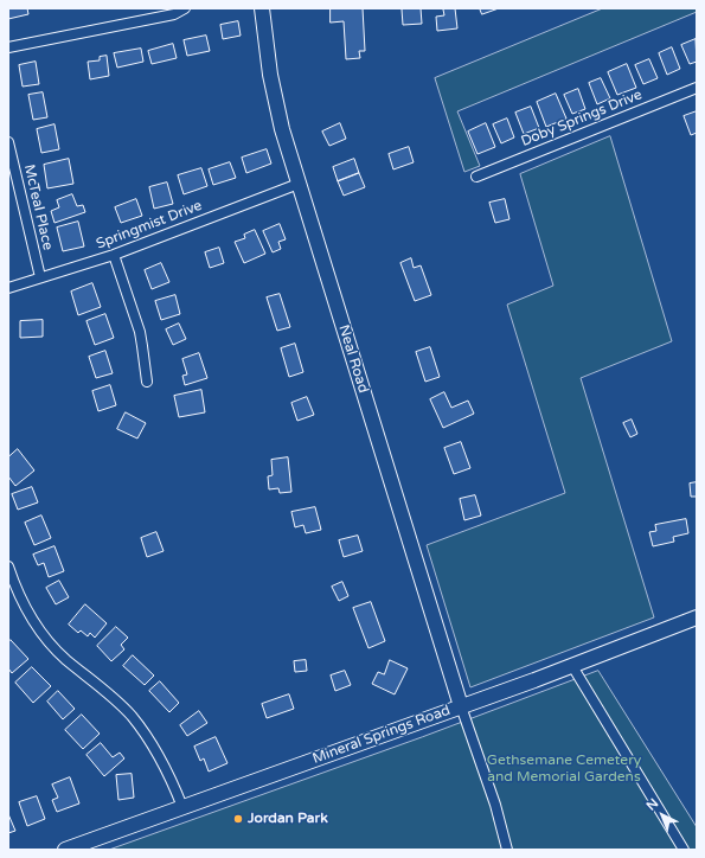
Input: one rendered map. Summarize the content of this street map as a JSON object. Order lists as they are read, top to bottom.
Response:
{
  "streets": {
    "street": [
      "Doby Springs Drive",
      "McTeal Place",
      "Springmist Drive",
      "Neal Road",
      "Mineral Springs Road"
    ]
  },
  "crossings": [
    ["McTeal Place", "Springmist Drive"],
    ["Springmist Drive", "Neal Road"],
    ["Neal Road", "Mineral Springs Road"]
  ],
  "parks": ["Gethsemane Cemetery and Memorial Gardens"],
  "places": ["Jordan Park"],
  "north": "top left"
}
